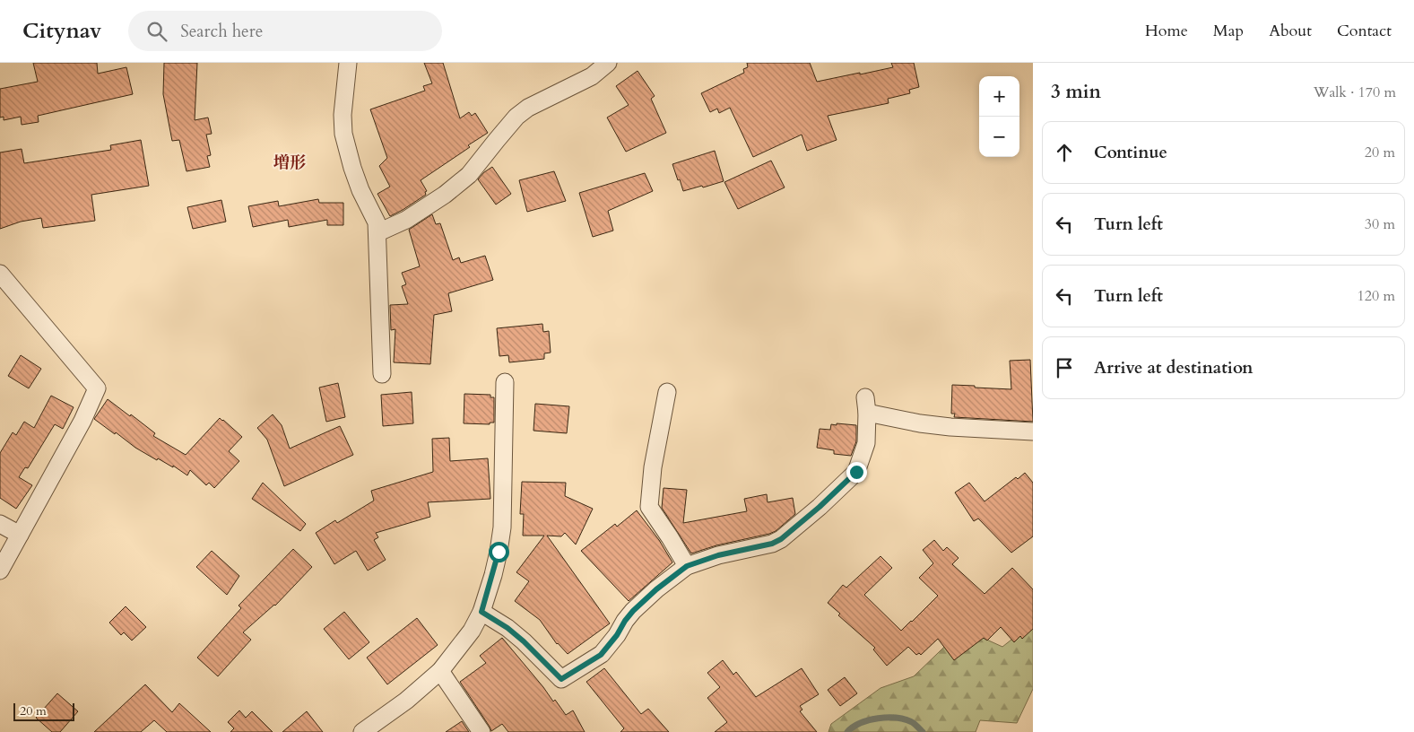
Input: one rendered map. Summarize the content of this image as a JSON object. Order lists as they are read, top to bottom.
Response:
{
  "districts": ["増形"],
  "scale_bar": "20 m",
  "page": {
    "header": "Citynav",
    "search": "Search here",
    "nav": [
      "Home",
      "Map",
      "About",
      "Contact"
    ],
    "heading": ["3 min", "Walk · 170 m"],
    "map_buttons": ["+", "−"],
    "list": [
      ["Continue", "20 m"],
      ["Turn left", "30 m"],
      ["Turn left", "120 m"],
      "Arrive at destination"
    ],
    "scale": "20 m"
  }
}
